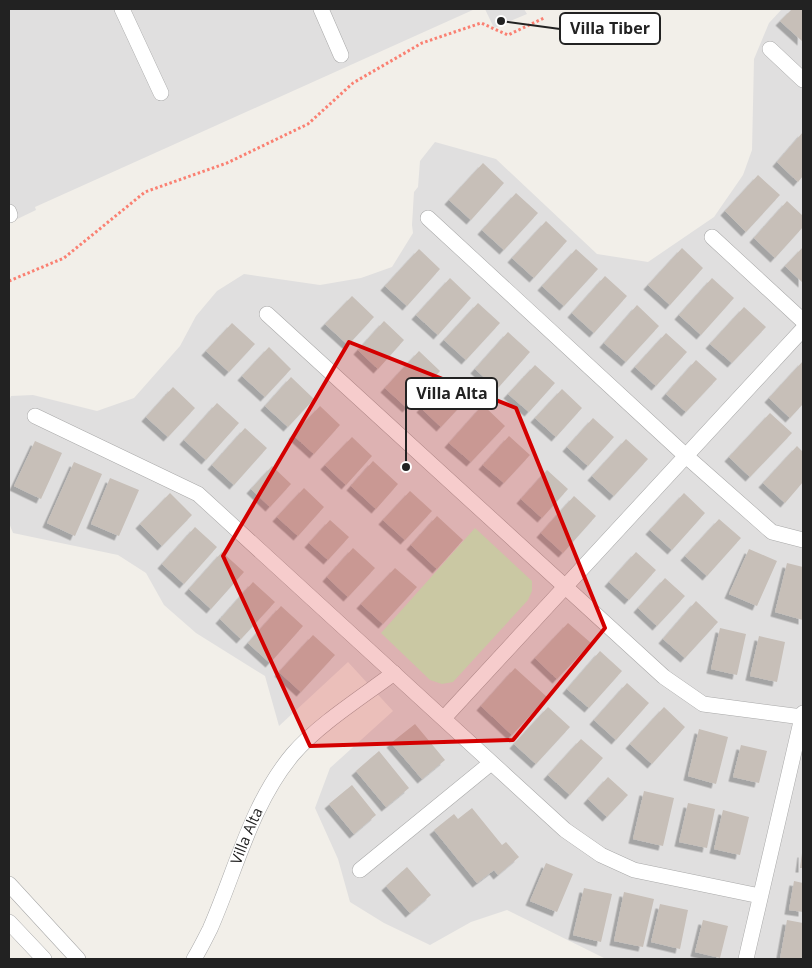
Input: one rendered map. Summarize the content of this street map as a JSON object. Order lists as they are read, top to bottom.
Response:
{
  "streets": {
    "street": ["Villa Alta"]
  },
  "places": ["Villa Tiber", "Villa Alta"]
}
